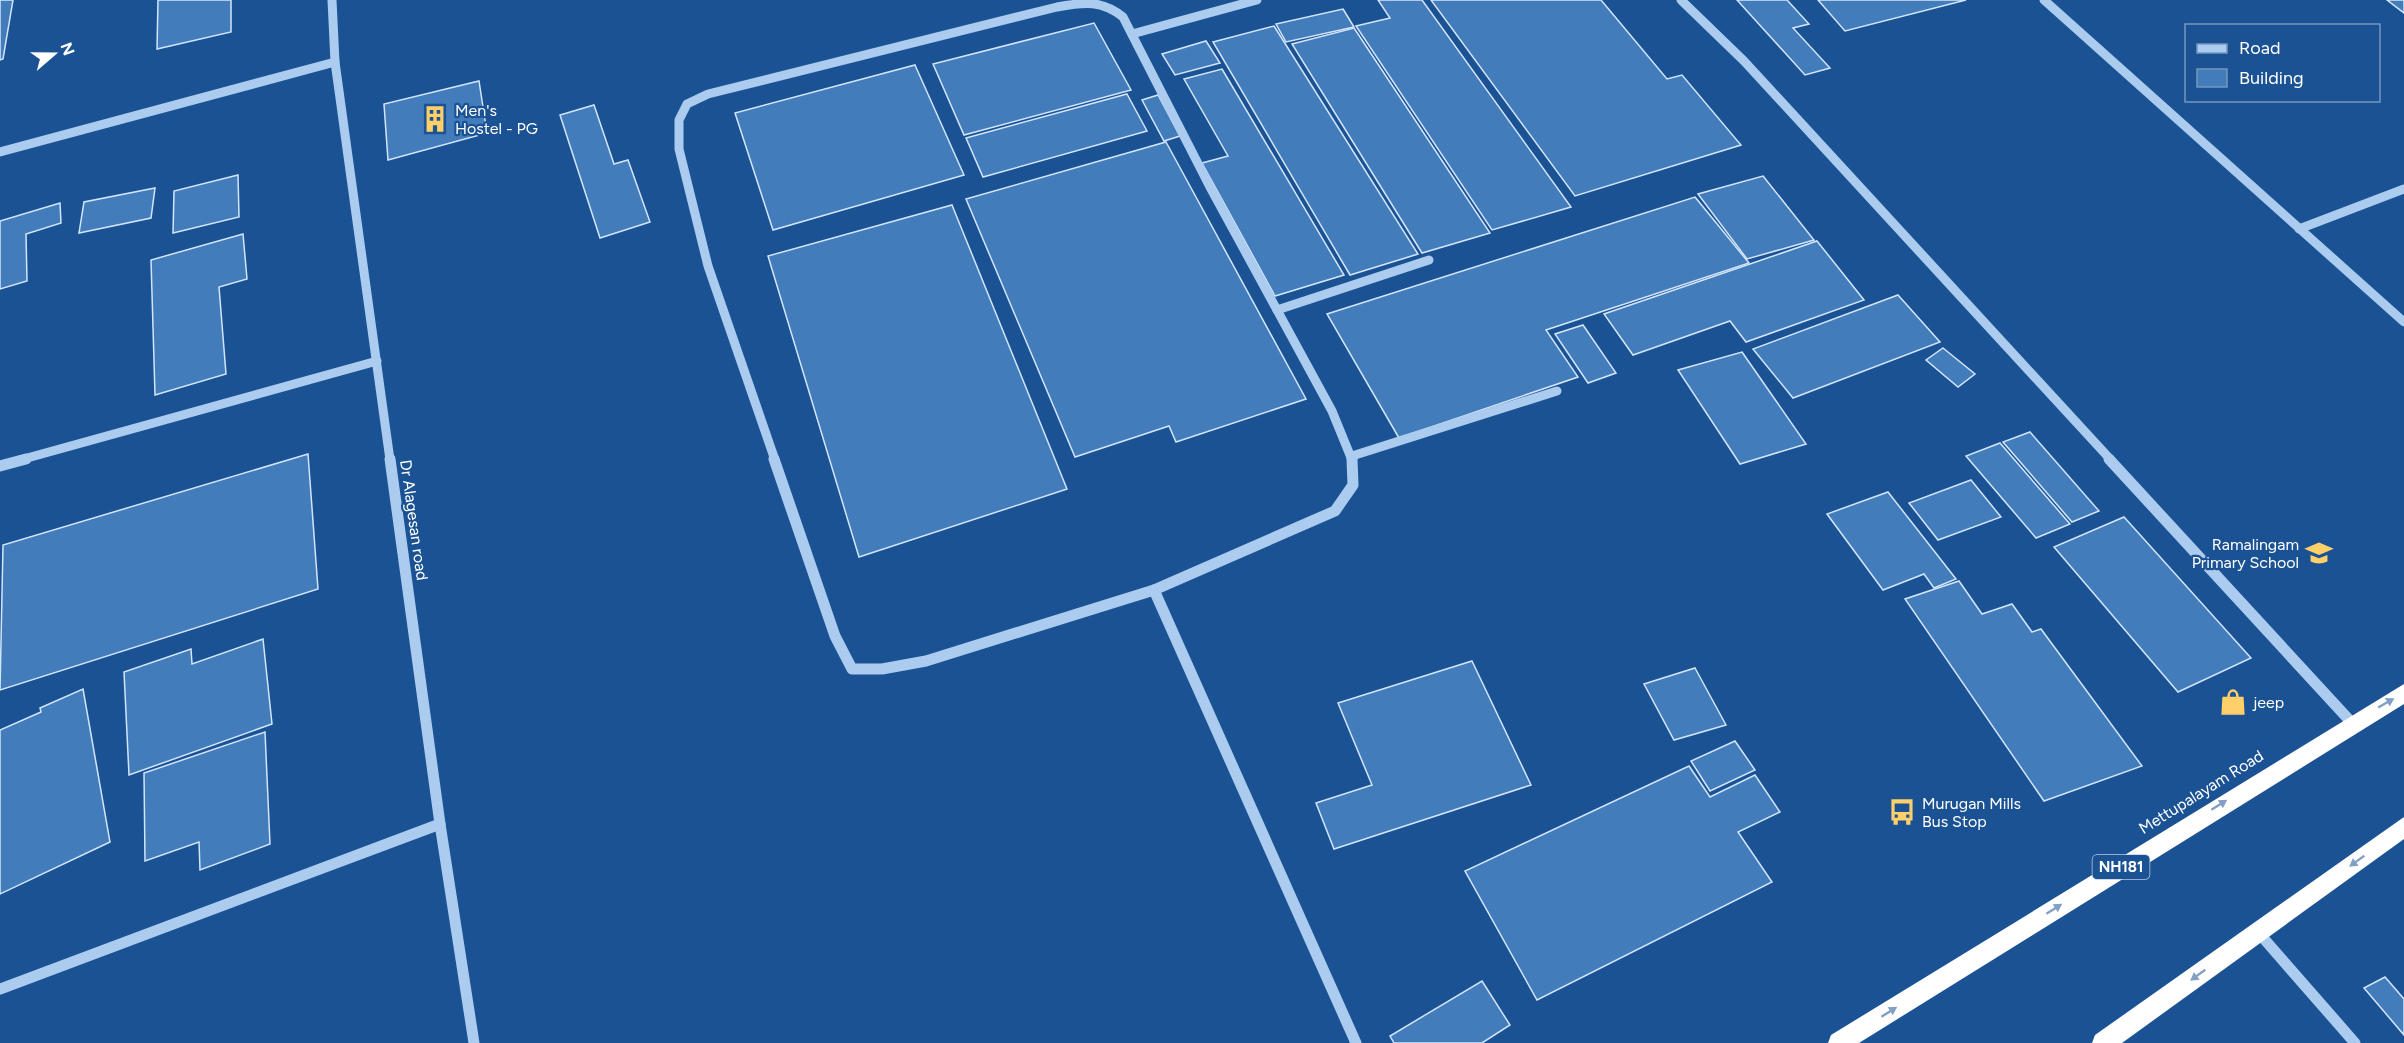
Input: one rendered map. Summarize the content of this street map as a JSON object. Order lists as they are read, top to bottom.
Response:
{
  "streets": {
    "highway": ["Mettupalayam Road", "NH181"],
    "street": ["Dr Alagesan road"]
  },
  "places": {
    "building": ["Men's Hostel - PG"],
    "school or university": ["Ramalingam Primary School"],
    "shop": ["jeep"],
    "bus stop": ["Murugan Mills Bus Stop"]
  },
  "legend": ["Road", "Building"],
  "north": "right"
}
